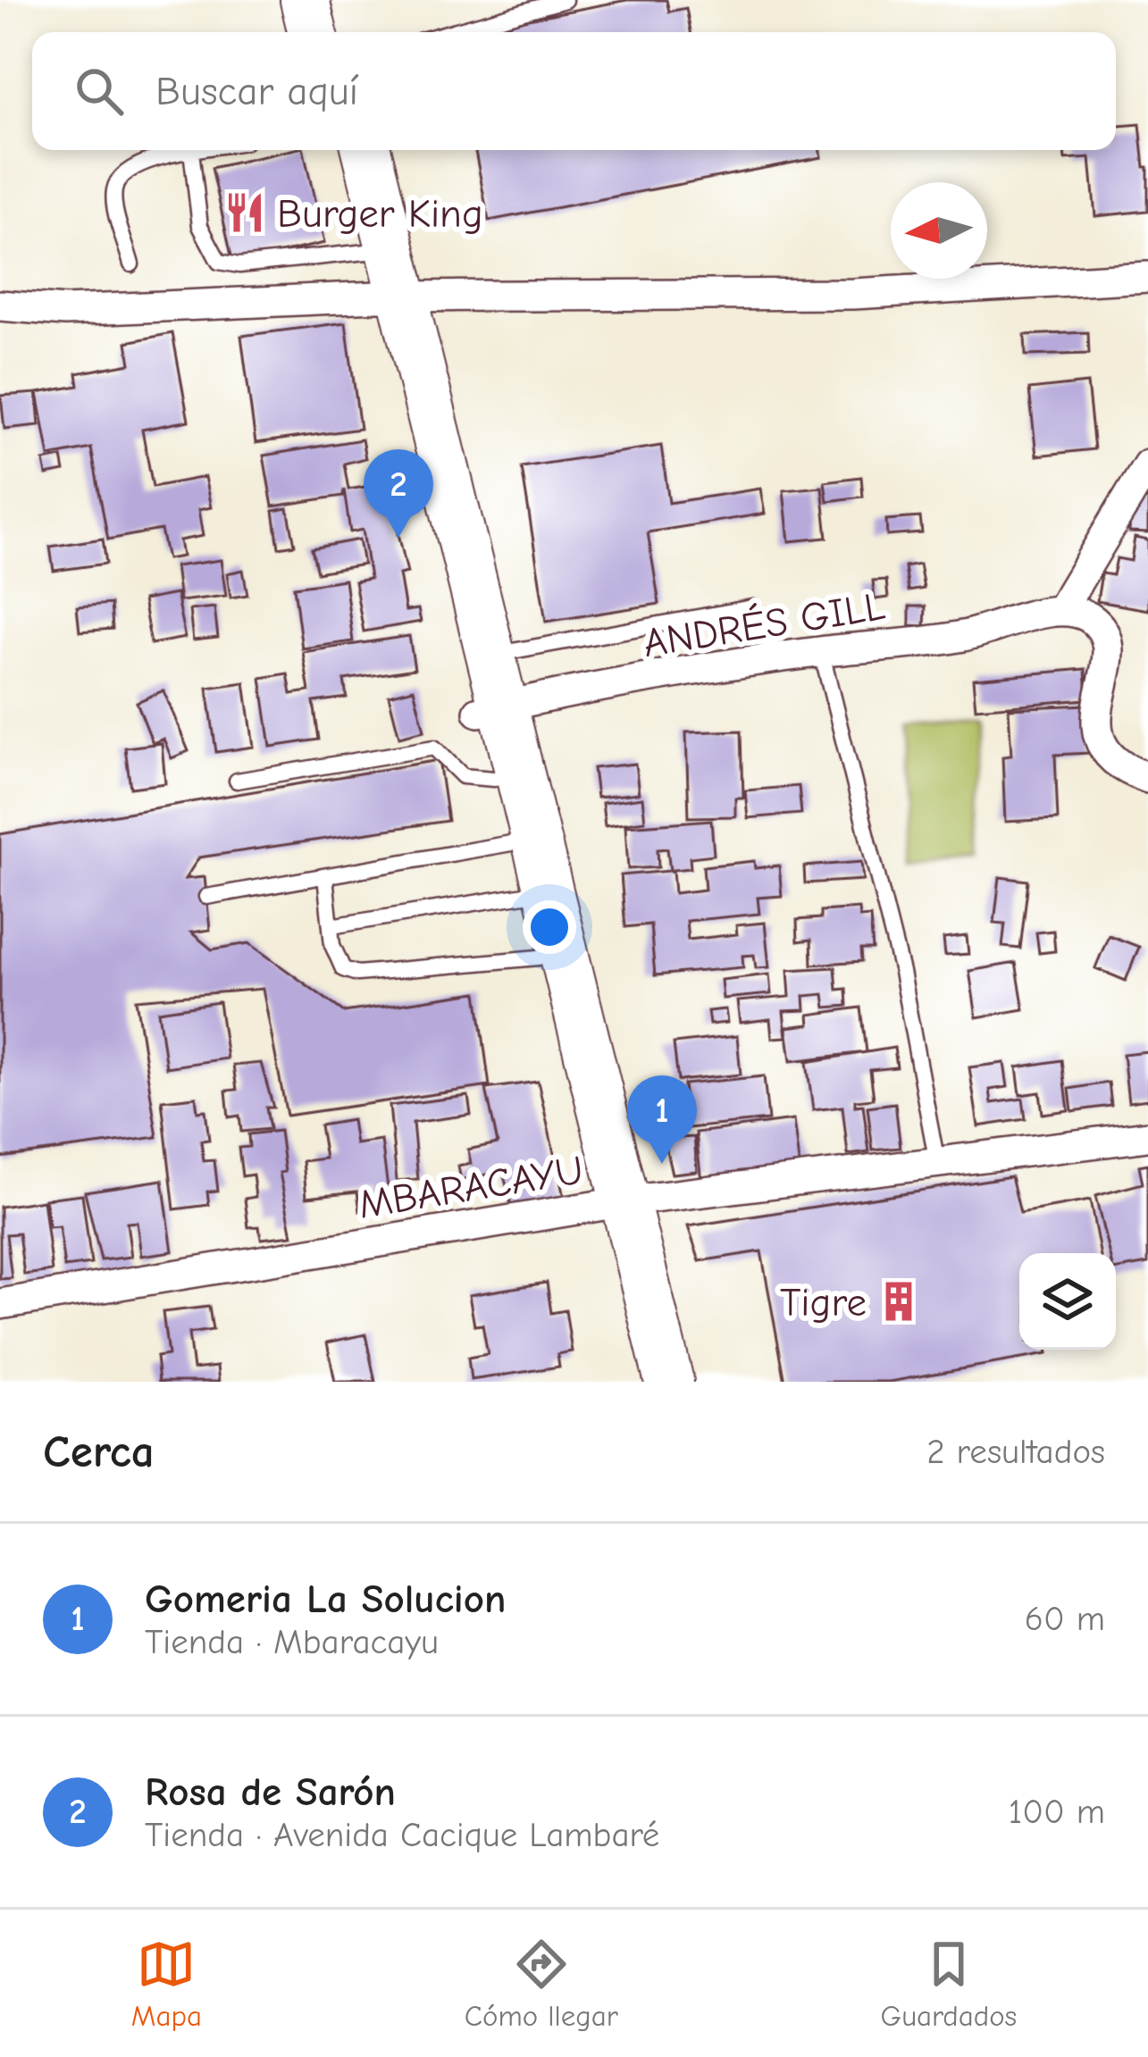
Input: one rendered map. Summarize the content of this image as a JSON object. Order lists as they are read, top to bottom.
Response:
{
  "streets": {
    "street": ["ANDRÉS GILL", "MBARACAYU"]
  },
  "places": {
    "restaurant": ["Burger King"],
    "building": ["Tigre"]
  },
  "north": "left",
  "page": {
    "search": "Buscar aquí",
    "pins": ["2", "1"],
    "heading": ["Cerca", "2 resultados"],
    "list": [
      {
        "mark": "1",
        "name": "Gomeria La Solucion",
        "note": "Tienda · Mbaracayu",
        "value": "60 m"
      },
      {
        "mark": "2",
        "name": "Rosa de Sarón",
        "note": "Tienda · Avenida Cacique Lambaré",
        "value": "100 m"
      }
    ],
    "nav": ["Mapa", "Cómo llegar", "Guardados"]
  }
}
